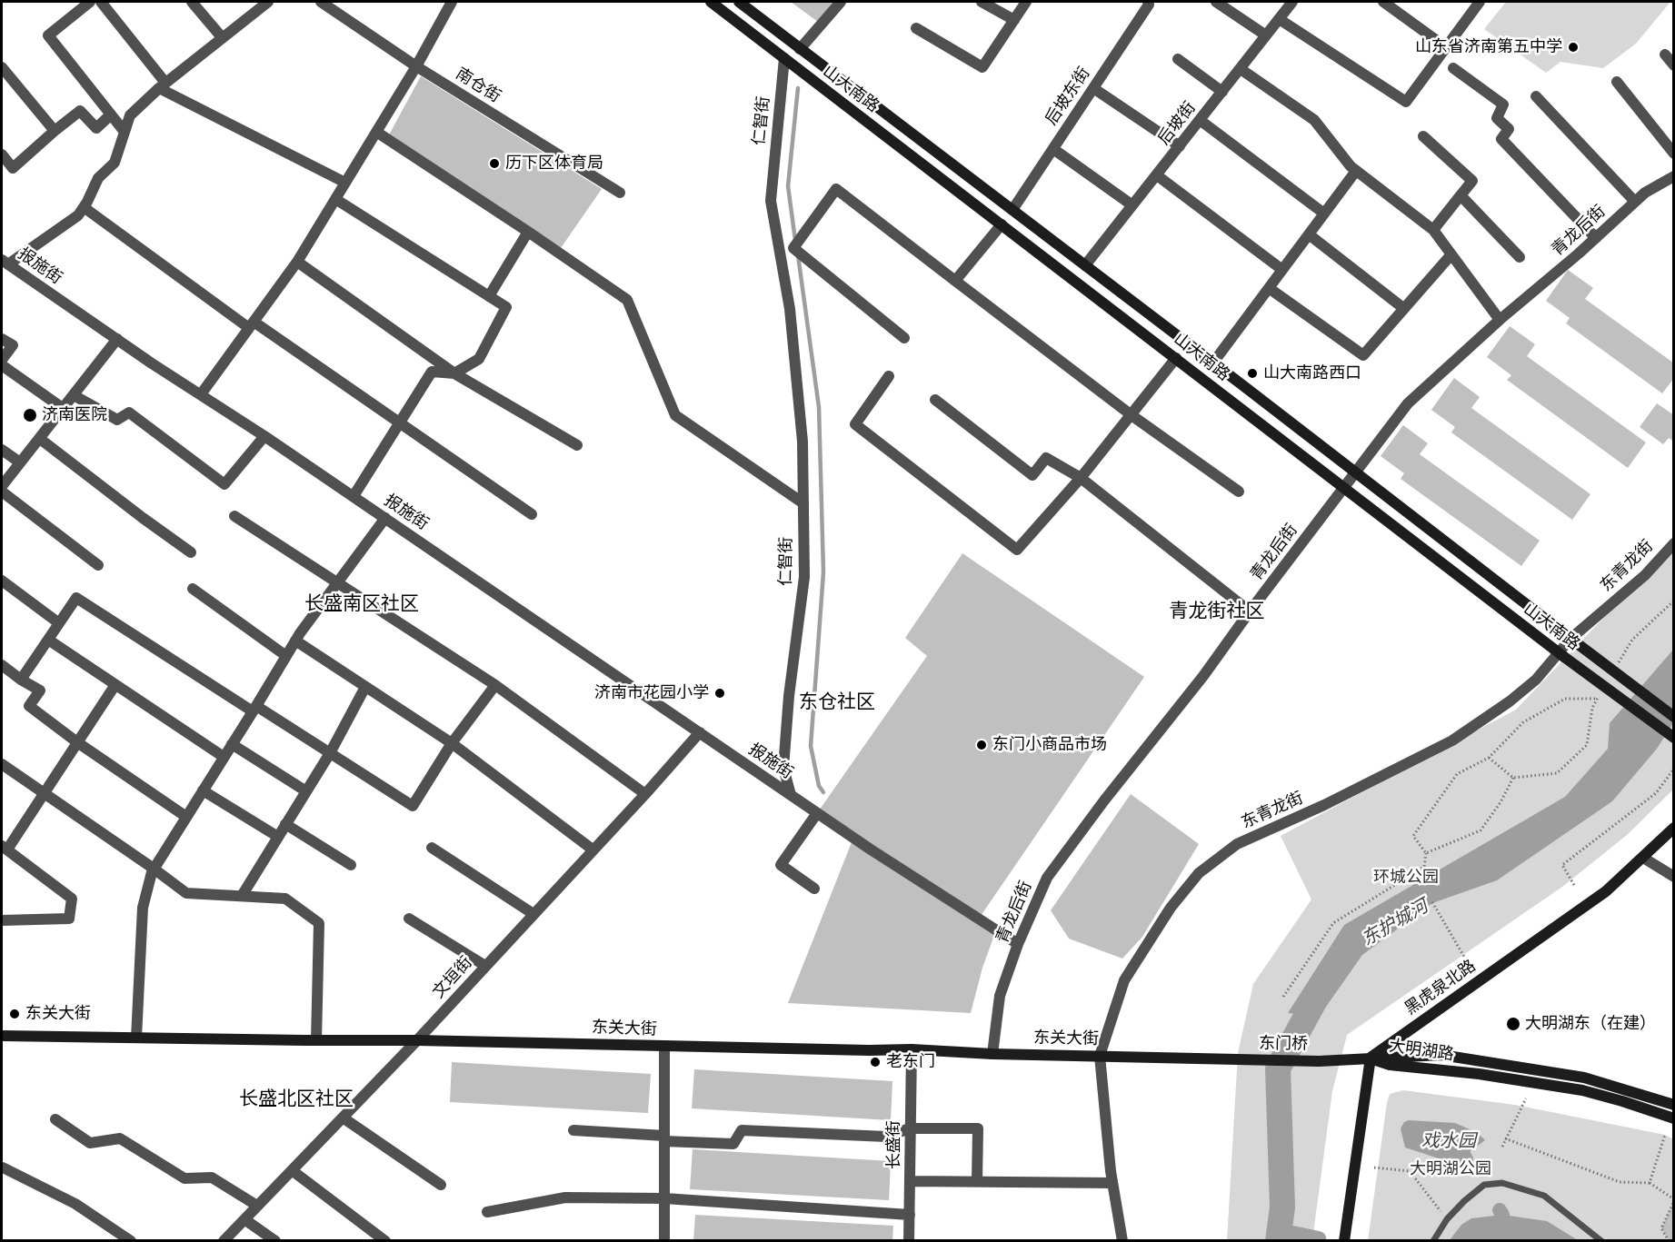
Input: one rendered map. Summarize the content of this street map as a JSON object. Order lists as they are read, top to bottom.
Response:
{
  "streets": {
    "main road": [
      "山大南路",
      "黑虎泉北路",
      "东关大街",
      "东门桥",
      "大明湖路"
    ],
    "street": [
      "南仓街",
      "后坡东街",
      "仁智街",
      "后坡街",
      "青龙后街",
      "报施街",
      "东青龙街",
      "文垣街",
      "长盛街"
    ]
  },
  "crossings": [
    ["山大南路", "后坡东街"],
    ["山大南路", "仁智街"],
    ["山大南路", "后坡街"],
    ["山大南路", "青龙后街"],
    ["山大南路", "东青龙街"],
    ["仁智街", "报施街"],
    ["青龙后街", "东关大街"],
    ["报施街", "文垣街"],
    ["东青龙街", "东关大街"],
    ["文垣街", "东关大街"],
    ["黑虎泉北路", "东门桥"],
    ["黑虎泉北路", "大明湖路"],
    ["东关大街", "东门桥"],
    ["东关大街", "长盛街"],
    ["东门桥", "大明湖路"]
  ],
  "districts": [
    "长盛南区社区",
    "青龙街社区",
    "东仓社区",
    "长盛北区社区"
  ],
  "water": ["东护城河", "戏水园"],
  "parks": ["环城公园", "大明湖公园"],
  "places": [
    "山东省济南第五中学",
    "历下区体育局",
    "山大南路西口",
    "济南医院",
    "济南市花园小学",
    "东门小商品市场",
    "东关大街",
    "大明湖东（在建）",
    "老东门"
  ]
}
